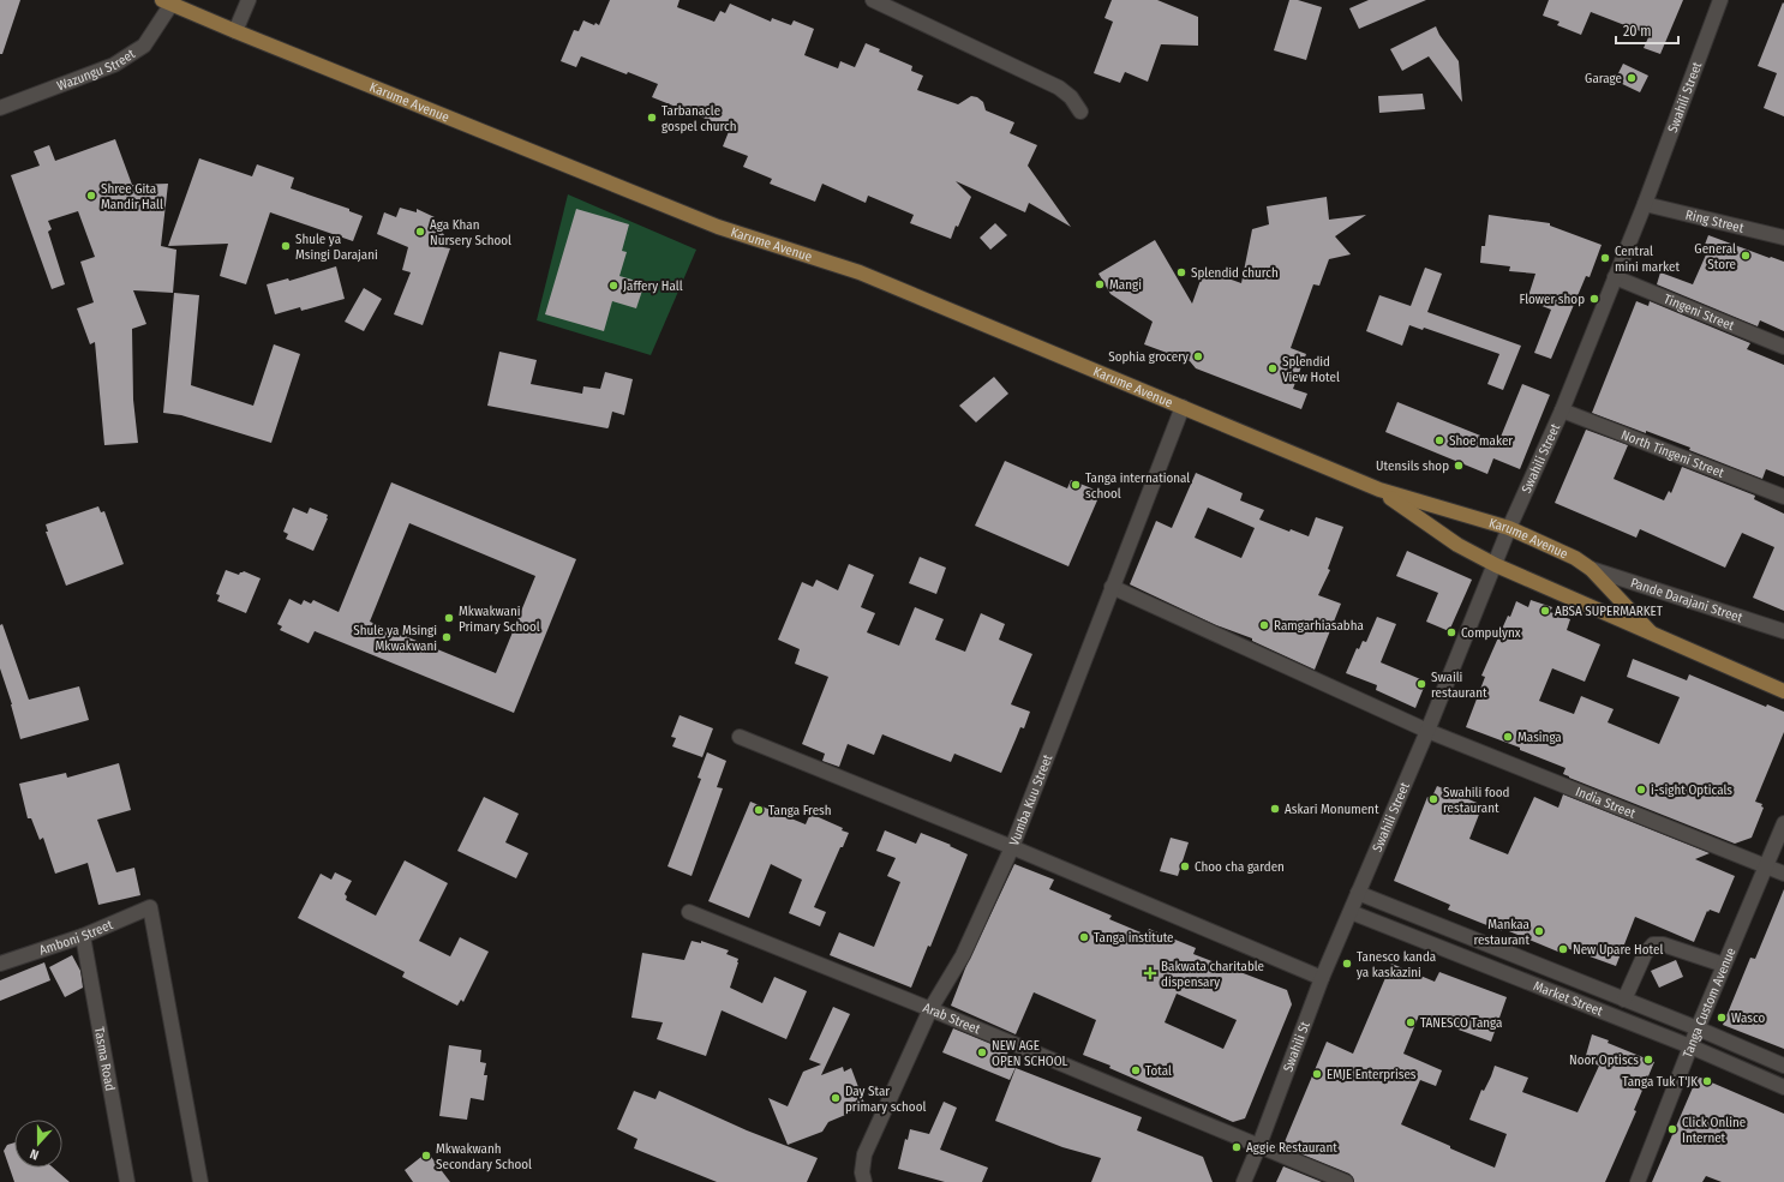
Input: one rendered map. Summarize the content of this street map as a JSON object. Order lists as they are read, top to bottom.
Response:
{
  "streets": {
    "main road": ["Karume Avenue"],
    "street": [
      "Wazungu Street",
      "Swahili Street",
      "Ring Street",
      "Tingeni Street",
      "North Tingeni Street",
      "Pande Darajani Street",
      "Vumba Kuu Street",
      "India Street",
      "Amboni Street",
      "Market Street",
      "Tanga Custom Avenue",
      "Arab Street",
      "Swahili St",
      "Tasma Road"
    ]
  },
  "crossings": [
    ["Wazungu Street", "Karume Avenue"],
    ["Swahili Street", "Karume Avenue"],
    ["Swahili Street", "Ring Street"],
    ["Swahili Street", "Tingeni Street"],
    ["Swahili Street", "North Tingeni Street"],
    ["Swahili Street", "India Street"],
    ["Swahili Street", "Market Street"],
    ["Swahili Street", "Swahili St"],
    ["Karume Avenue", "Pande Darajani Street"],
    ["Karume Avenue", "Vumba Kuu Street"],
    ["Vumba Kuu Street", "India Street"],
    ["Vumba Kuu Street", "Arab Street"],
    ["India Street", "Tanga Custom Avenue"],
    ["Amboni Street", "Tasma Road"],
    ["Market Street", "Tanga Custom Avenue"],
    ["Market Street", "Swahili St"],
    ["Arab Street", "Swahili St"]
  ],
  "places": {
    "other": [
      "Garage",
      "Tarbanacle gospel church",
      "Shree Gita Mandir Hall",
      "Aga Khan Nursery School",
      "Shule ya Msingi Darajani",
      "General Store",
      "Central mini market",
      "Splendid church",
      "Mangi",
      "Jaffery Hall",
      "Flower shop",
      "Sophia grocery",
      "Splendid View Hotel",
      "Shoe maker",
      "Utensils shop",
      "Tanga international school",
      "ABSA SUPERMARKET",
      "Mkwakwani Primary School",
      "Ramgarhiasabha",
      "Compulynx",
      "Shule ya Msingi Mkwakwani",
      "Swaili restaurant",
      "Masinga",
      "i-sight Opticals",
      "Swahili food restaurant",
      "Askari Monument",
      "Tanga Fresh",
      "Choo cha garden",
      "Mankaa restaurant",
      "Tanga institute",
      "New Upare Hotel",
      "Tanesco kanda ya kaskazini",
      "Wasco",
      "TANESCO Tanga",
      "NEW AGE OPEN SCHOOL",
      "Noor Optiscs",
      "Total",
      "EMJE Enterprises",
      "Tanga Tuk T'JK",
      "Day Star primary school",
      "Click Online Internet",
      "Aggie Restaurant",
      "Mkwakwanh Secondary School"
    ],
    "health": ["Bakwata charitable dispensary"]
  },
  "scale_bar": "20 m",
  "north": "bottom"
}
